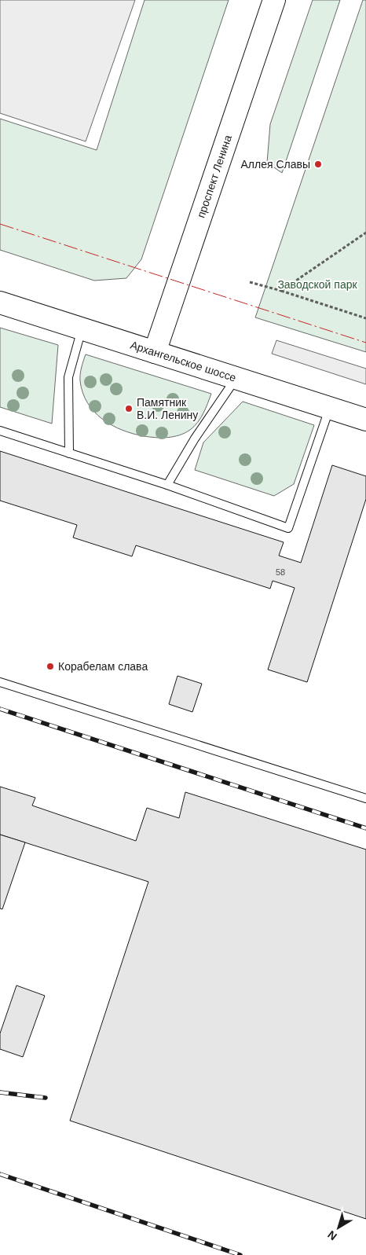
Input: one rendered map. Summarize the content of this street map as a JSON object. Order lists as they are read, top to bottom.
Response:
{
  "streets": {
    "main road": ["проспект Ленина", "Архангельское шоссе"]
  },
  "crossings": [
    ["проспект Ленина", "Архангельское шоссе"]
  ],
  "parks": ["Заводской парк"],
  "places": ["Аллея Славы", "Памятник В.И. Ленину", "Корабелам слава"],
  "house_numbers": ["58"],
  "north": "bottom left"
}
